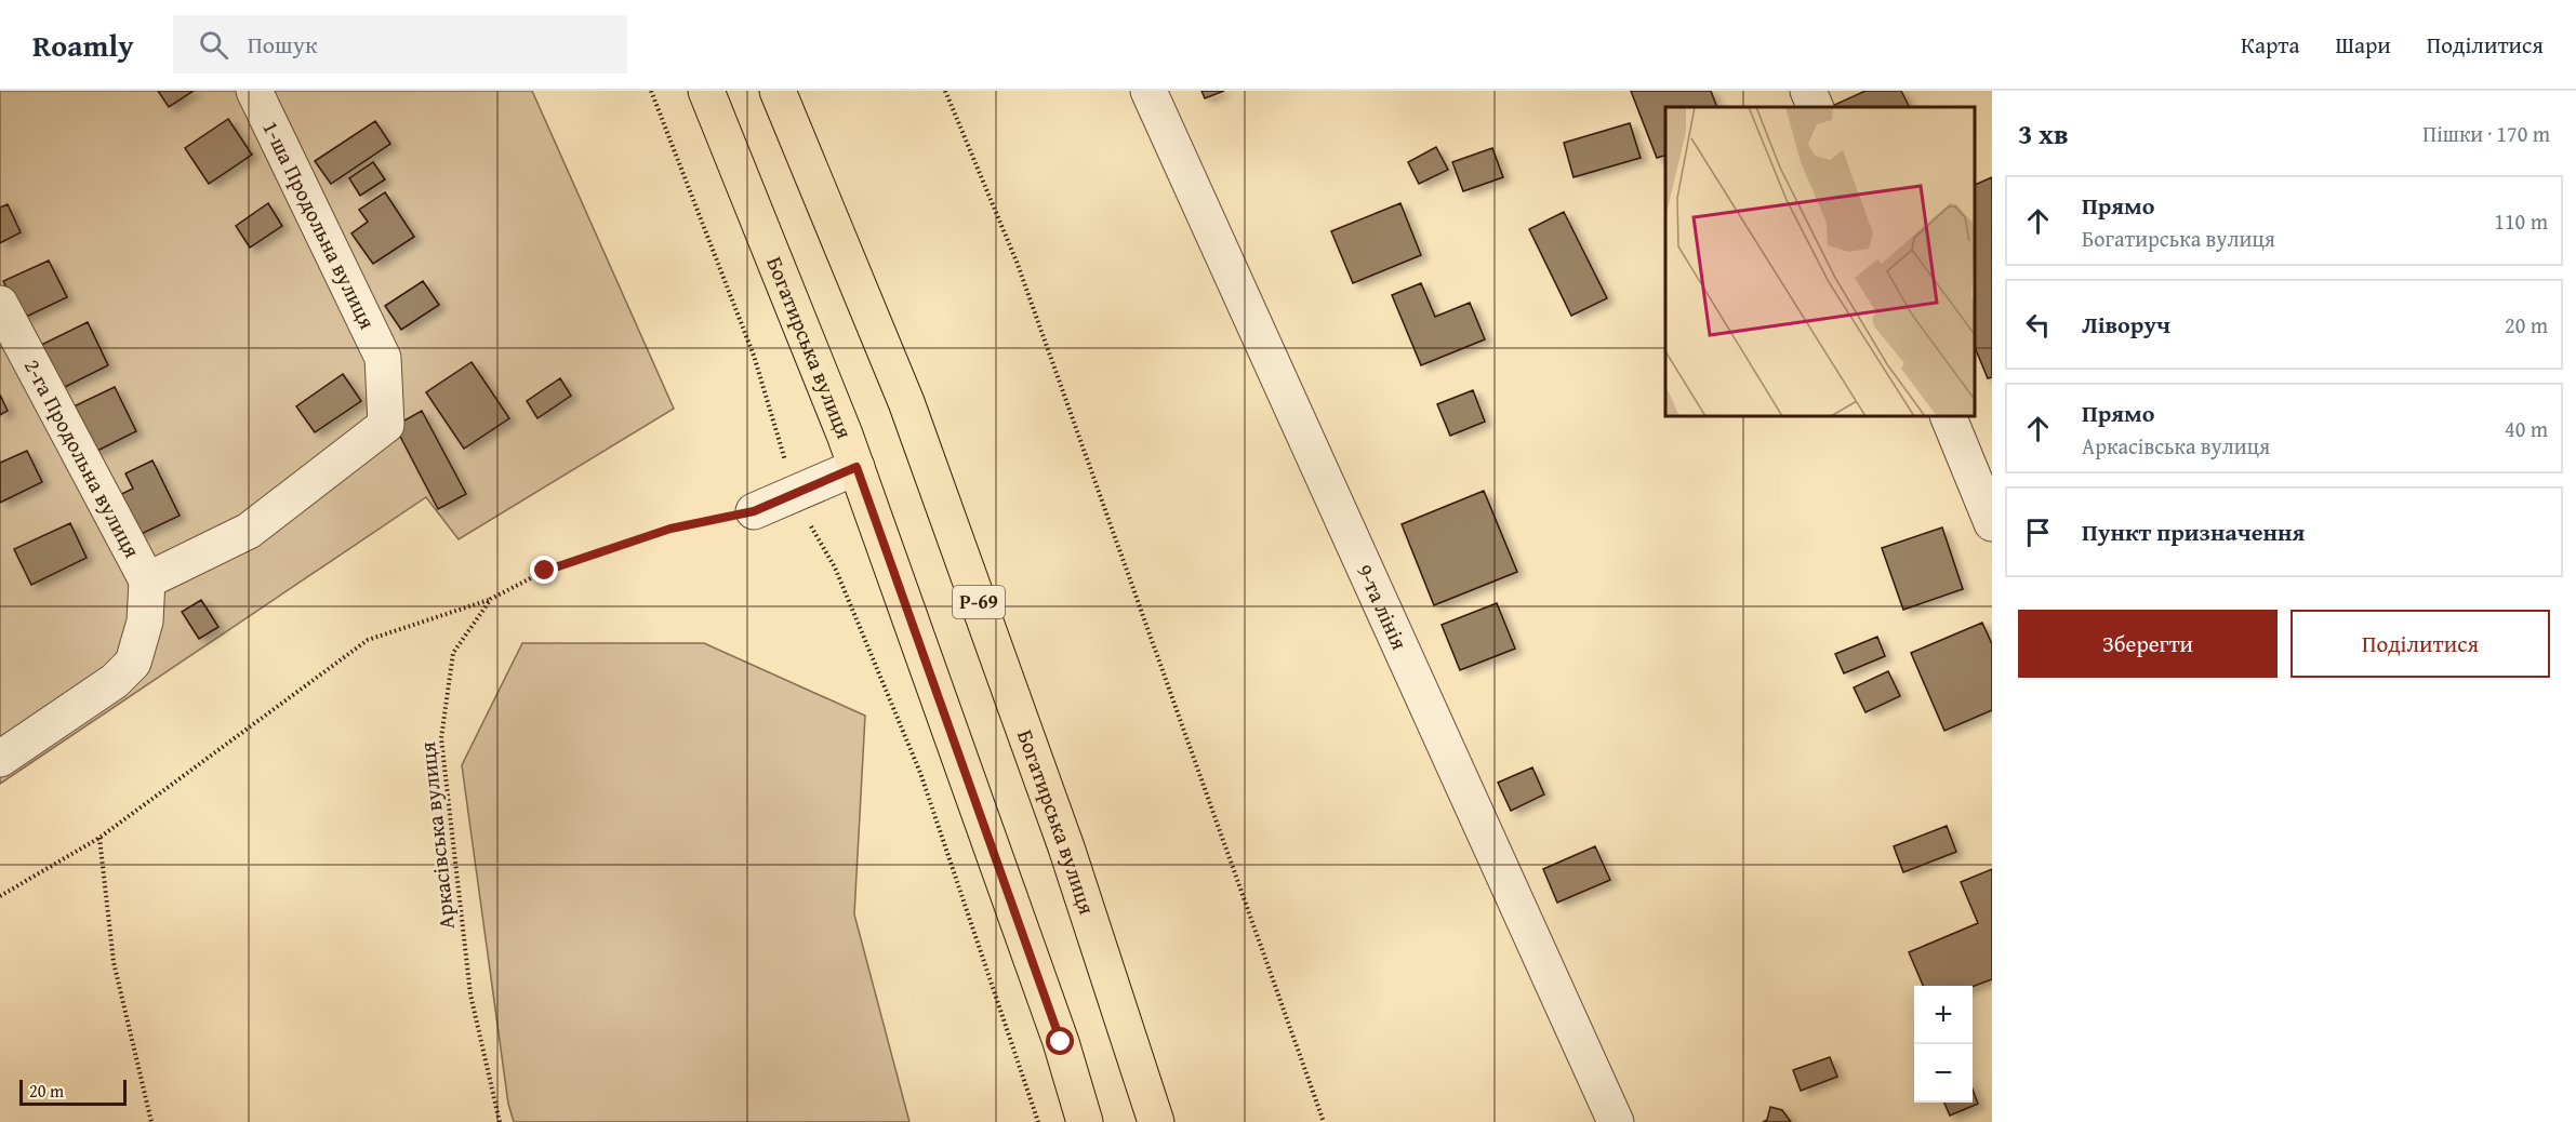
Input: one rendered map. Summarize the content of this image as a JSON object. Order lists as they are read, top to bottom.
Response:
{
  "streets": {
    "main road": ["Богатирська вулиця", "Р-69"],
    "street": ["1-ша Продольна вулиця", "2-га Продольна вулиця", "9-та лінія"],
    "path": ["Аркасівська вулиця"]
  },
  "crossings": [
    ["1-ша Продольна вулиця", "2-га Продольна вулиця"]
  ],
  "scale_bar": "20 m",
  "page": {
    "header": "Roamly",
    "search": "Пошук",
    "nav": ["Карта", "Шари", "Поділитися"],
    "heading": ["3 хв", "Пішки · 170 m"],
    "list": [
      ["Прямо", "Богатирська вулиця", "110 m"],
      ["Ліворуч", "20 m"],
      ["Прямо", "Аркасівська вулиця", "40 m"],
      "Пункт призначення"
    ],
    "buttons": ["Зберегти", "Поділитися"],
    "map_buttons": ["+", "−"],
    "scale": "20 m"
  }
}
